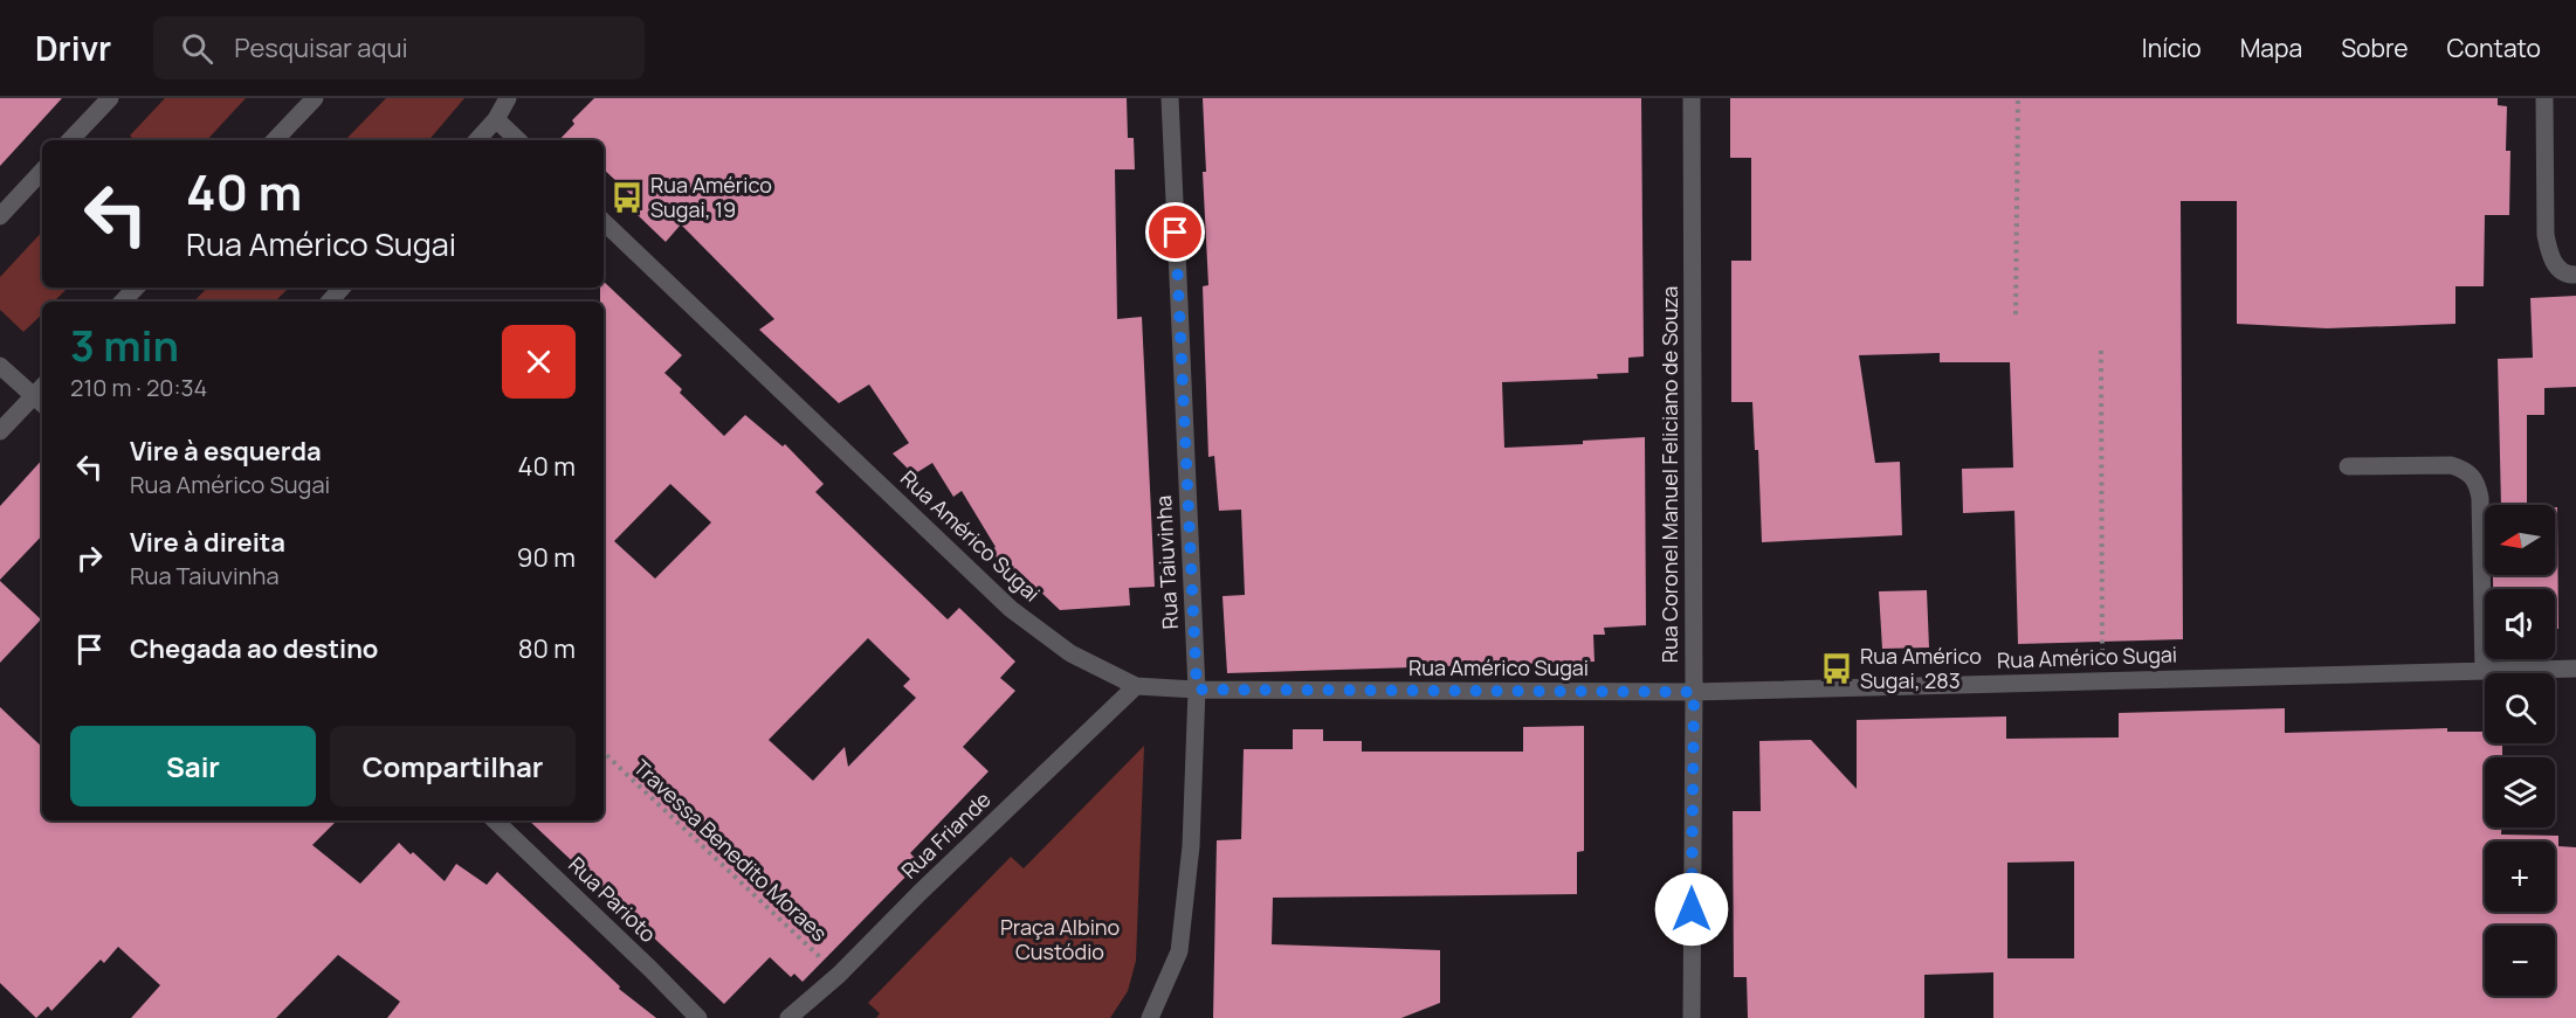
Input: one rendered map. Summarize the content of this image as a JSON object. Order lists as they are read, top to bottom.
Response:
{
  "streets": {
    "street": [
      "Rua Coronel Manuel Feliciano de Souza",
      "Rua Américo Sugai",
      "Rua Taiuvinha",
      "Rua Friande",
      "Rua Parioto"
    ],
    "path": ["Travessa Benedito Moraes"]
  },
  "crossings": [
    ["Rua Coronel Manuel Feliciano de Souza", "Rua Américo Sugai"],
    ["Rua Américo Sugai", "Rua Taiuvinha"],
    ["Rua Américo Sugai", "Rua Friande"],
    ["Rua Friande", "Travessa Benedito Moraes"]
  ],
  "parks": ["Praça Albino Custódio"],
  "places": {
    "bus stop": ["Rua Américo Sugai, 19", "Rua Américo Sugai, 283"]
  },
  "north": "left",
  "page": {
    "header": "Drivr",
    "search": "Pesquisar aqui",
    "nav": [
      "Início",
      "Mapa",
      "Sobre",
      "Contato"
    ],
    "turn": ["40 m", "Rua Américo Sugai"],
    "heading": ["3 min", "210 m · 20:34"],
    "list": [
      {
        "name": "Vire à esquerda",
        "note": "Rua Américo Sugai",
        "value": "40 m"
      },
      {
        "name": "Vire à direita",
        "note": "Rua Taiuvinha",
        "value": "90 m"
      },
      {
        "name": "Chegada ao destino",
        "value": "80 m"
      }
    ],
    "map_buttons": ["+", "−"],
    "buttons": ["Sair", "Compartilhar"]
  }
}
